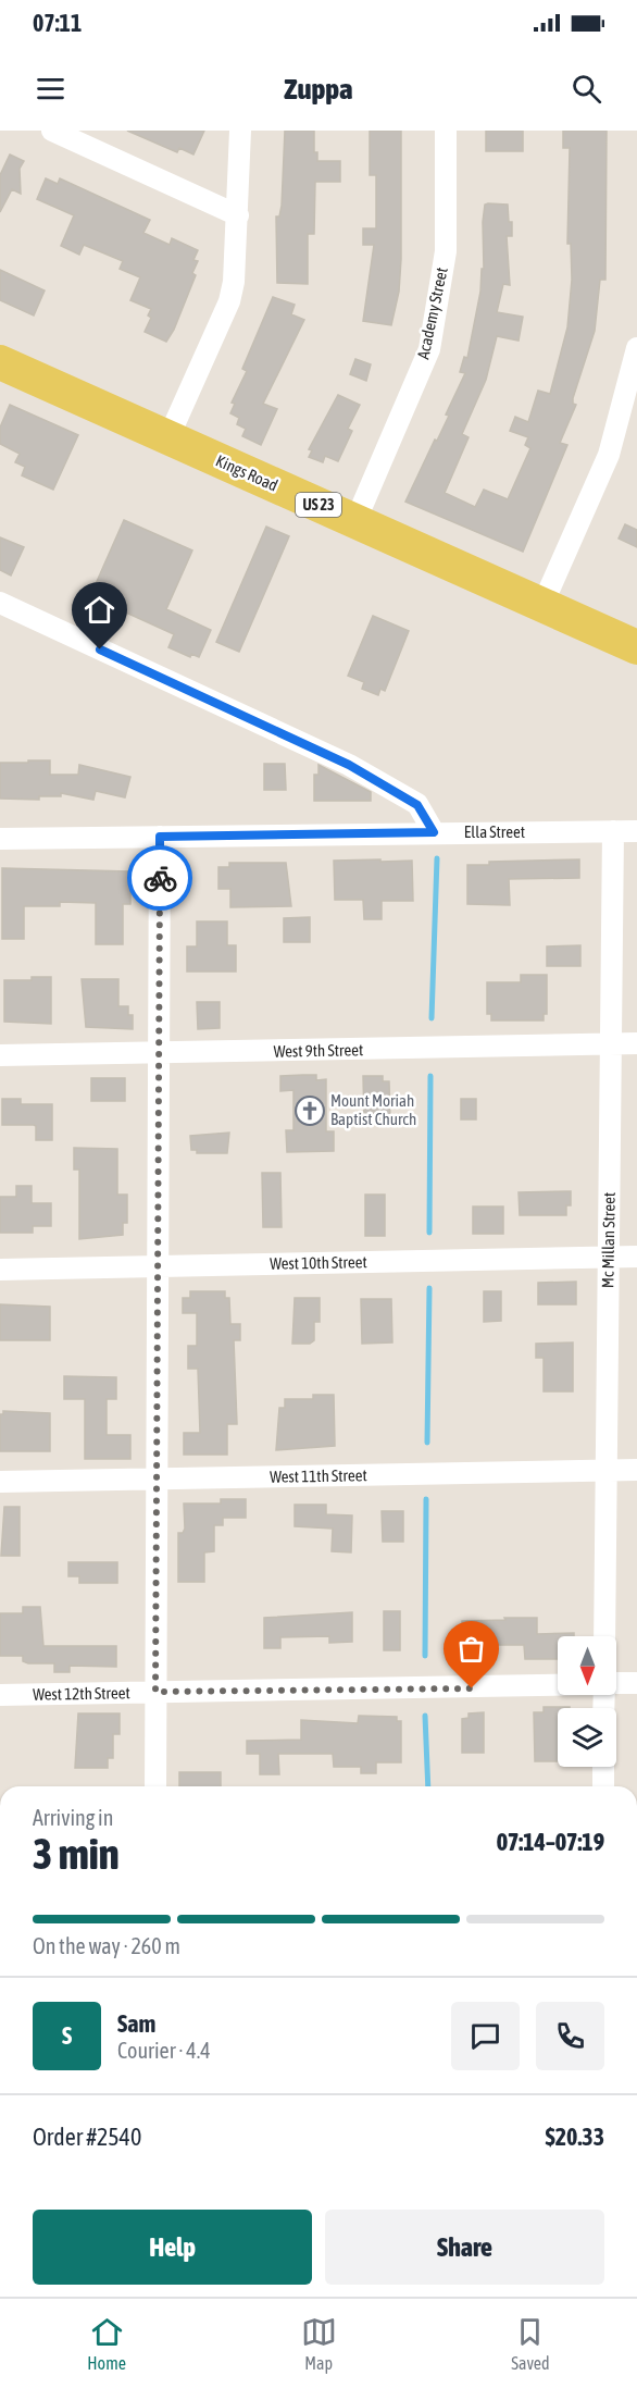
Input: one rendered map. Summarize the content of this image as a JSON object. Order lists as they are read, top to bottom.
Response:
{
  "streets": {
    "main road": ["Kings Road", "US 23"],
    "street": [
      "Academy Street",
      "Ella Street",
      "West 9th Street",
      "Mc Millan Street",
      "West 10th Street",
      "West 11th Street",
      "West 12th Street"
    ]
  },
  "crossings": [
    ["Academy Street", "Kings Road"],
    ["Ella Street", "Mc Millan Street"],
    ["West 9th Street", "Mc Millan Street"],
    ["Mc Millan Street", "West 10th Street"],
    ["Mc Millan Street", "West 11th Street"]
  ],
  "places": {
    "church": ["Mount Moriah Baptist Church"]
  },
  "north": "bottom",
  "page": {
    "status": "07:11",
    "header": "Zuppa",
    "heading": ["3 min", "Arriving in", "07:14–07:19"],
    "panel": [
      "Sam",
      "Courier · 4.4",
      "Order #2540",
      "$20.33"
    ],
    "bar": "On the way · 260 m",
    "round": "S",
    "buttons": ["Help", "Share"],
    "tabs": ["Home", "Map", "Saved"]
  }
}
